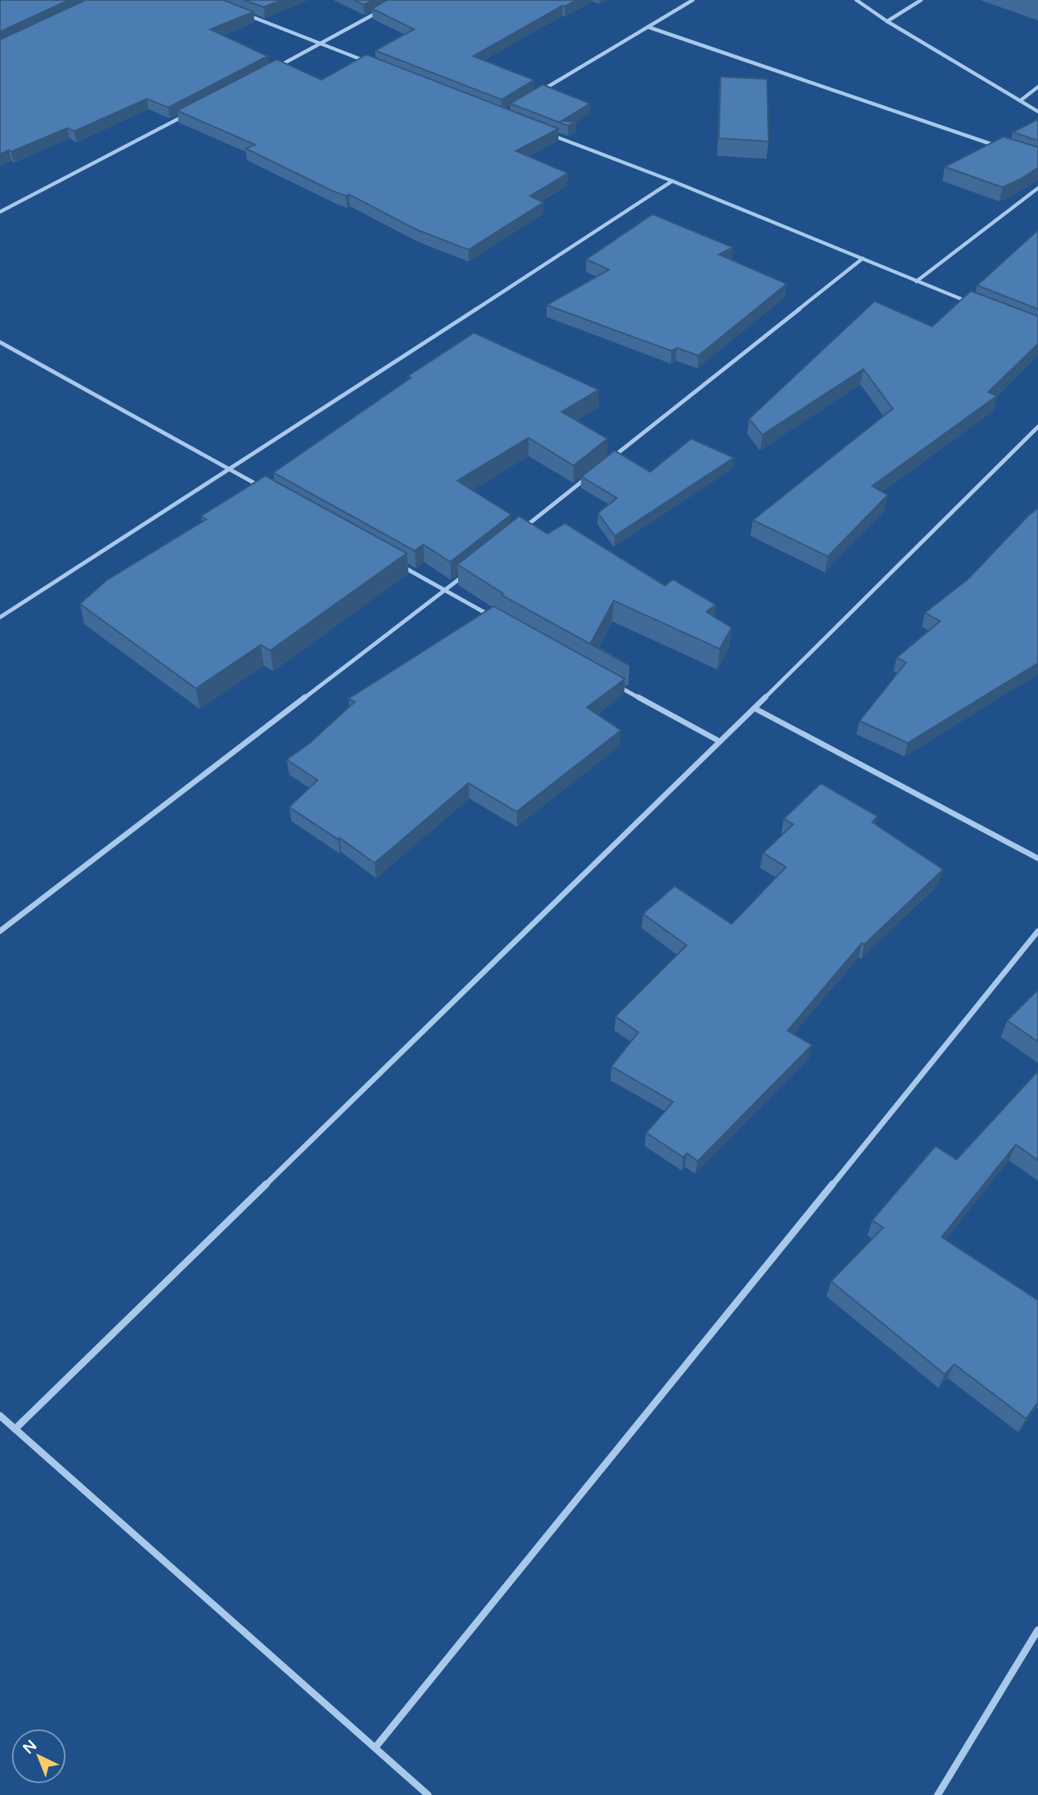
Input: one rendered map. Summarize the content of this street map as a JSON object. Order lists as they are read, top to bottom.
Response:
{
  "north": "top left"
}
